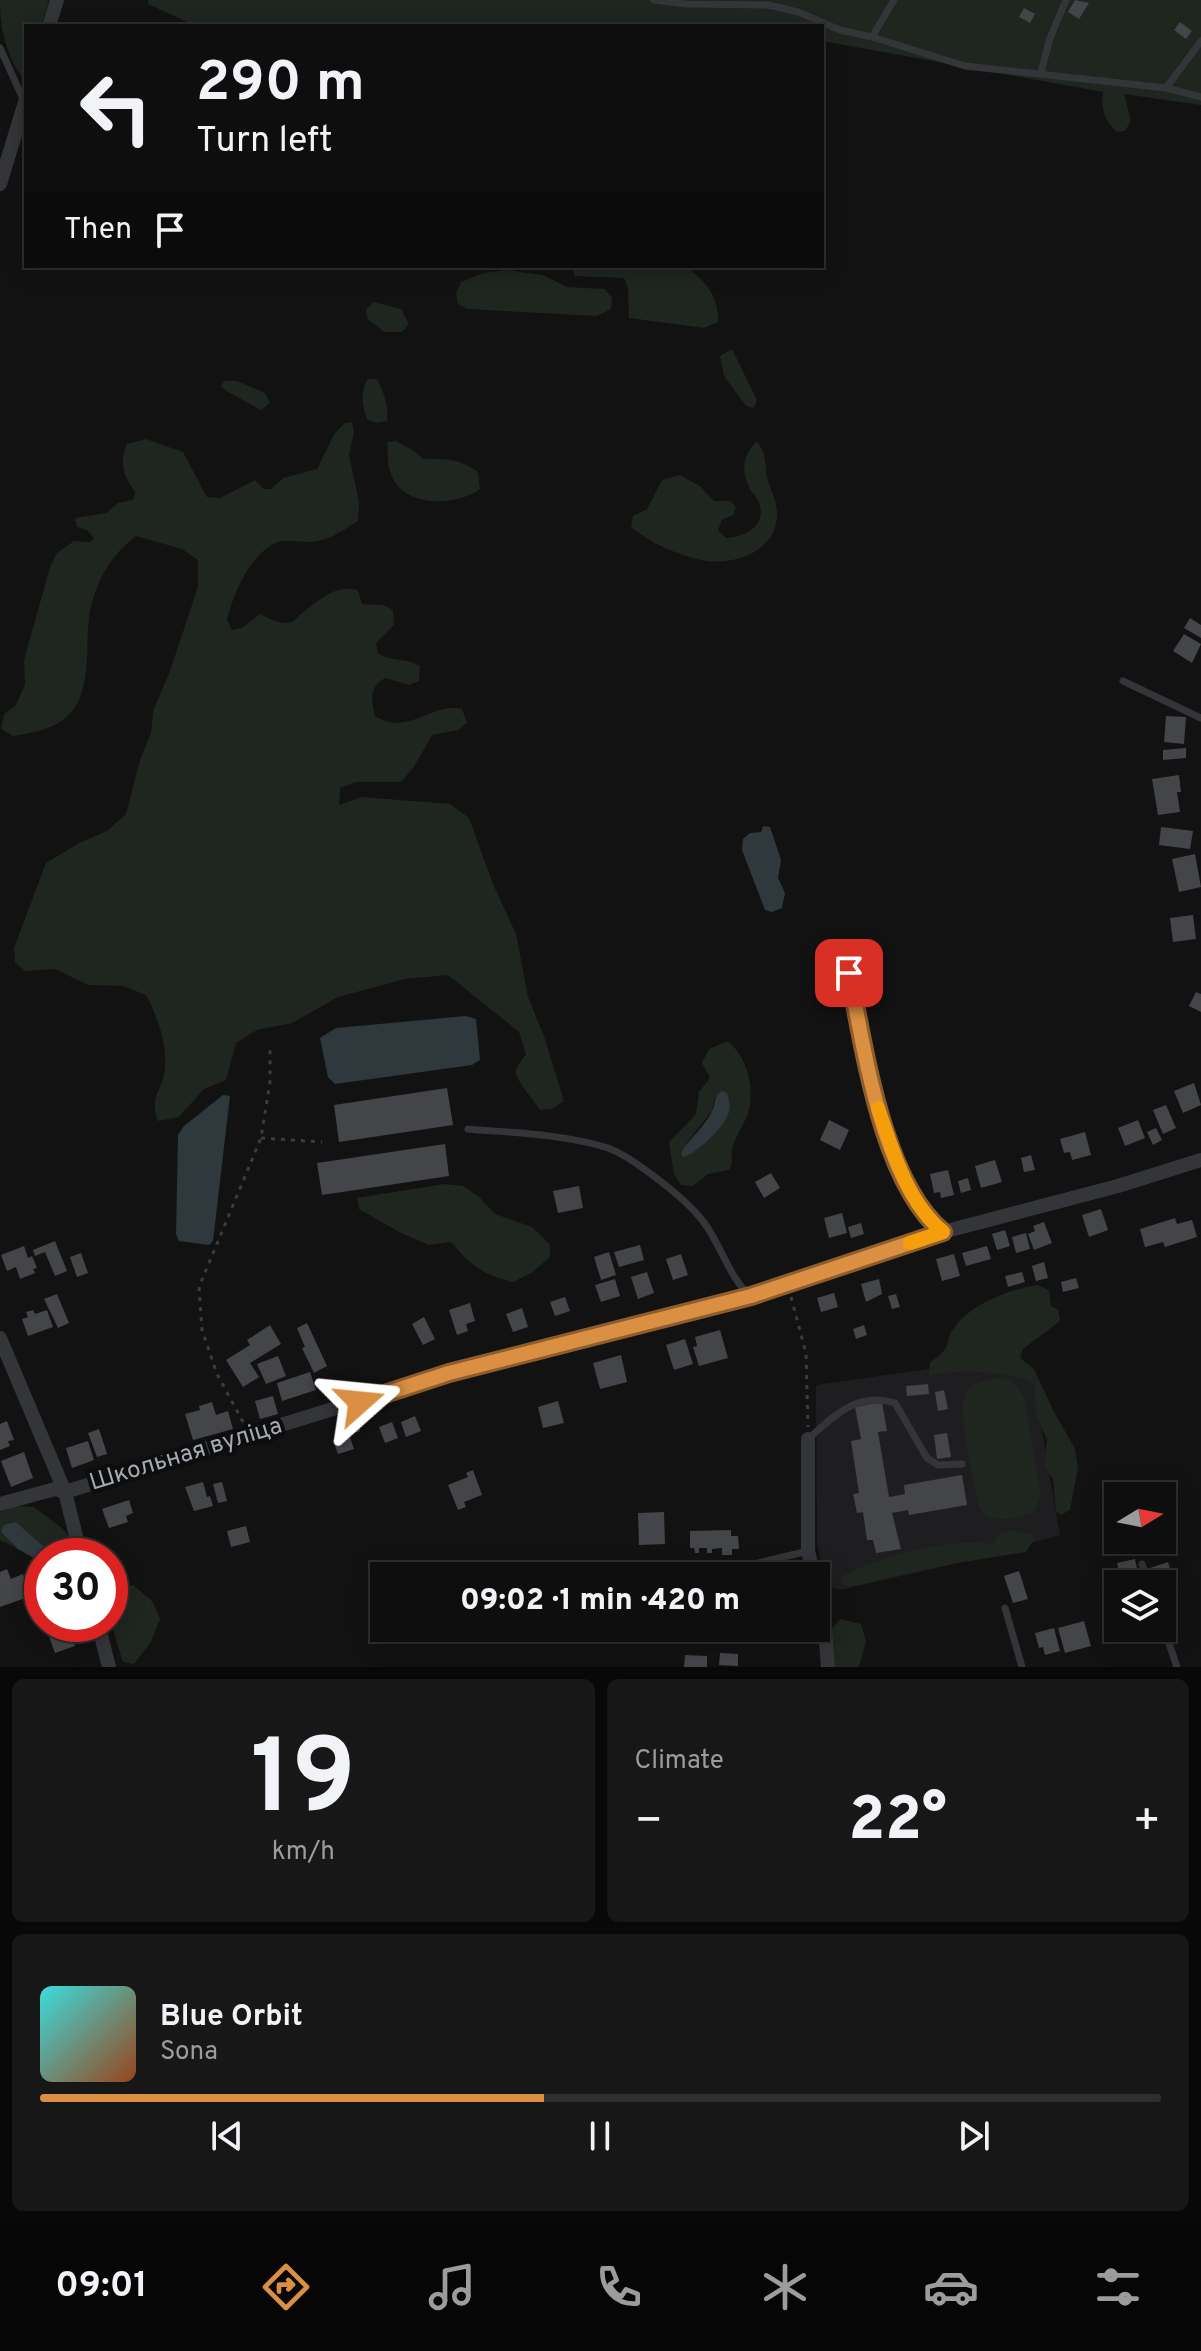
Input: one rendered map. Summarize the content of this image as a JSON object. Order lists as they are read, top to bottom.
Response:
{
  "streets": {
    "street": ["Школьная вуліца"]
  },
  "north": "right",
  "page": {
    "turn": ["290 m", "Turn left"],
    "then": "Then",
    "limit": "30",
    "trip": "09:02 · 1 min · 420 m",
    "tile": [
      ["19", "km/h"],
      "Climate"
    ],
    "heat": ["−", "22°", "+"],
    "song": ["Blue Orbit", "Sona"],
    "tabs": "09:01"
  }
}
